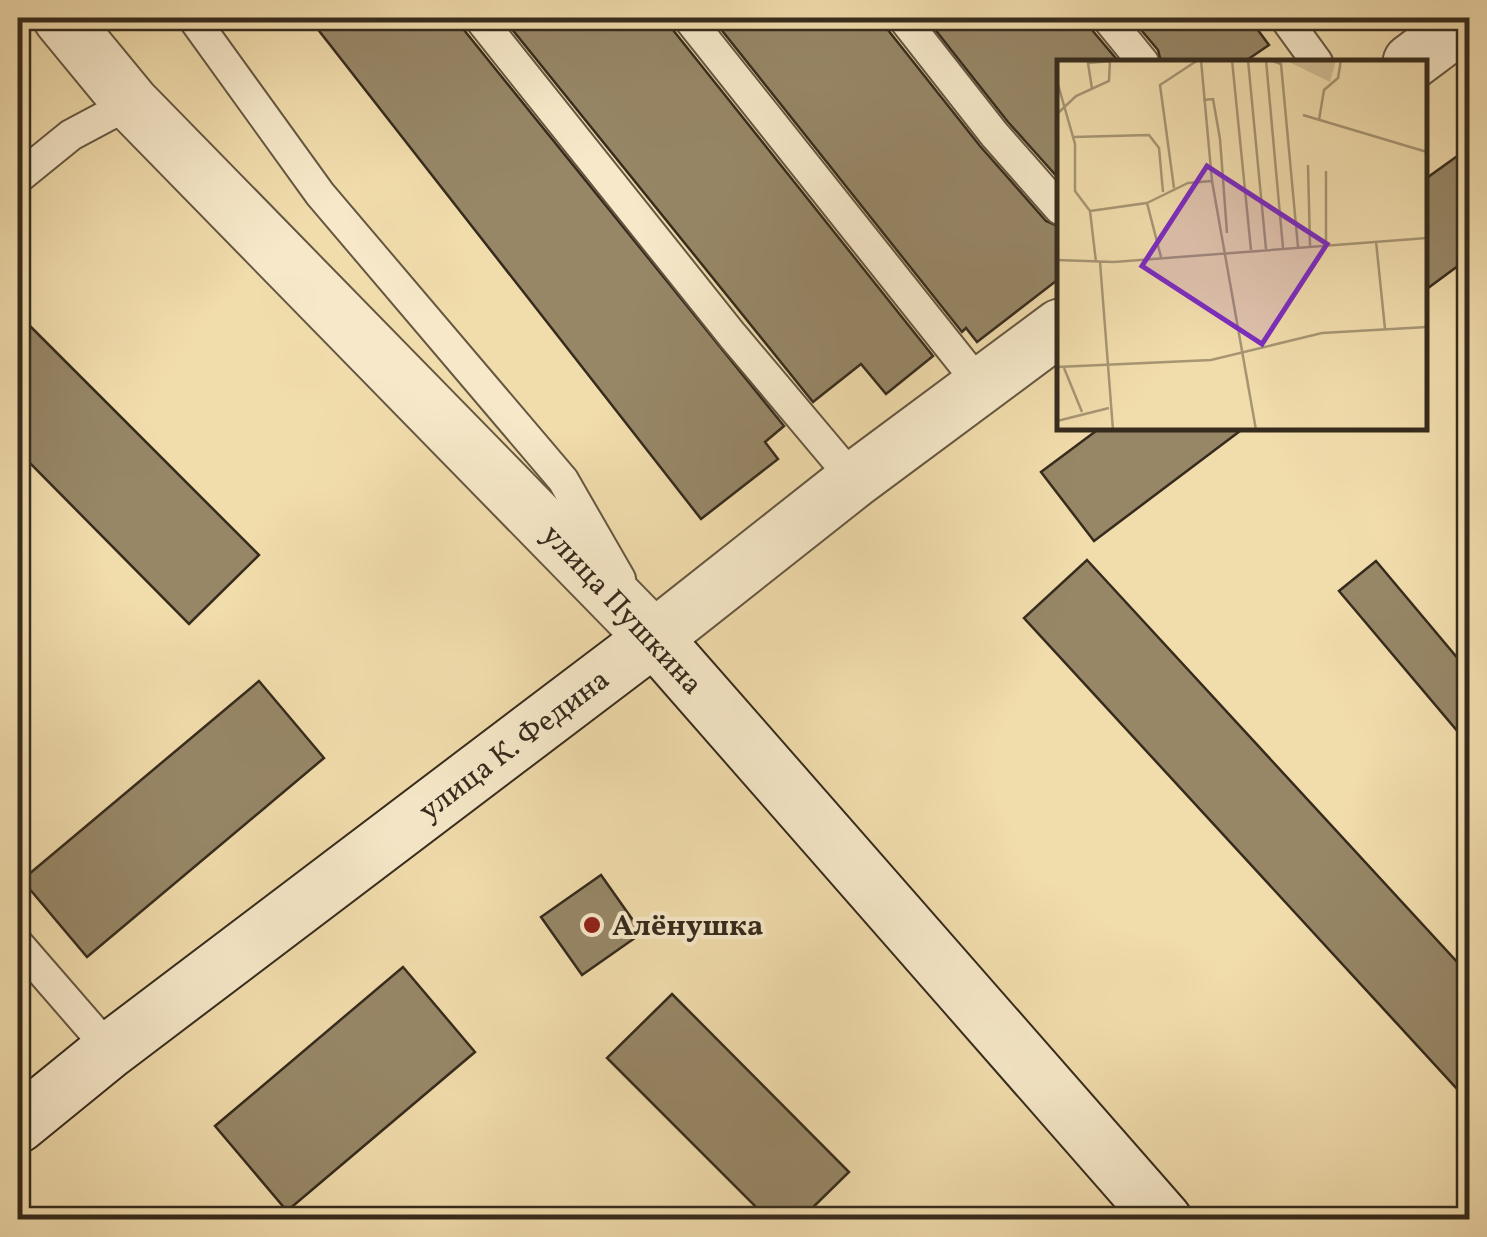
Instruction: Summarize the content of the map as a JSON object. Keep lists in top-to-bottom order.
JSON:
{
  "streets": {
    "street": ["улица Пушкина", "улица К. Федина"]
  },
  "crossings": [
    ["улица Пушкина", "улица К. Федина"]
  ],
  "places": ["Алёнушка"]
}
